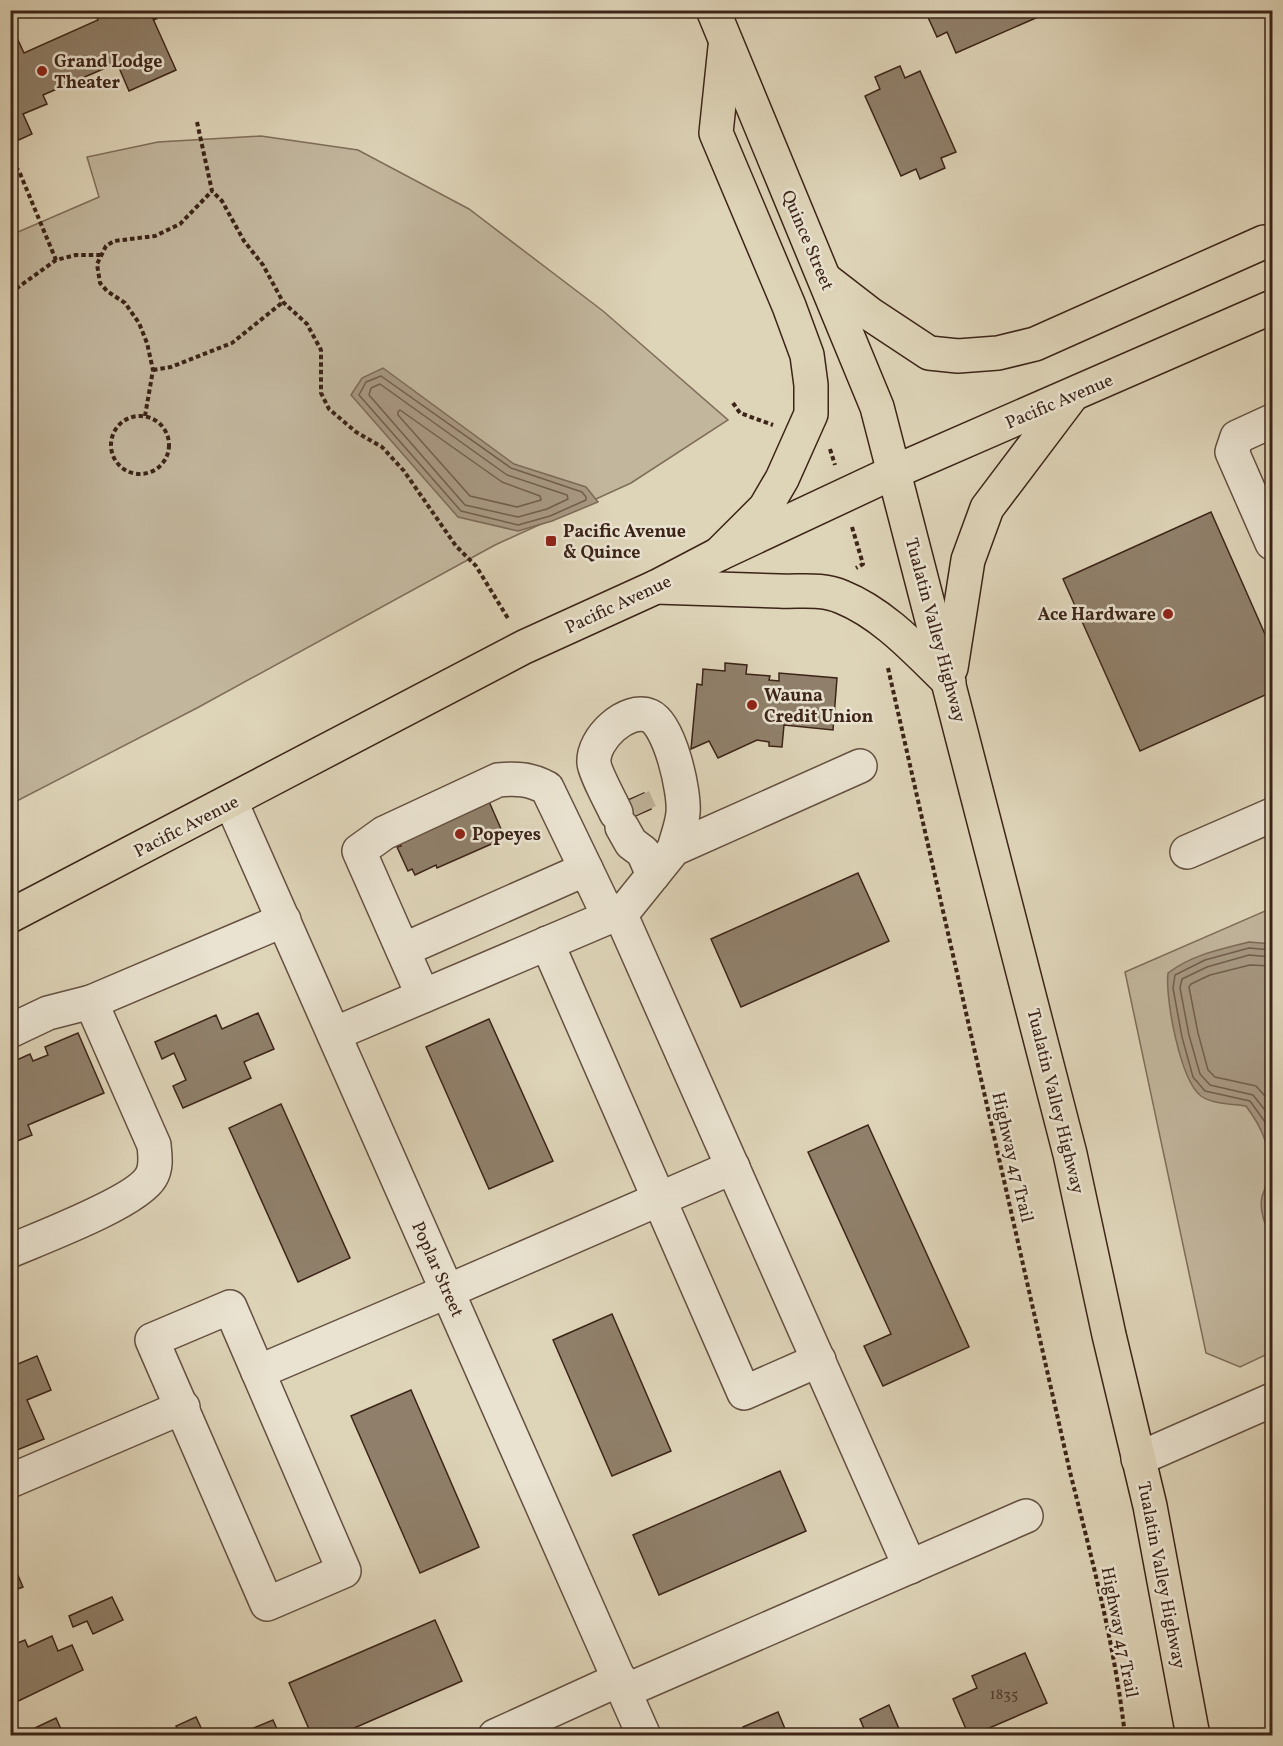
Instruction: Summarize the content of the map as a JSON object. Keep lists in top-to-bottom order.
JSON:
{
  "streets": {
    "main road": ["Quince Street", "Pacific Avenue", "Tualatin Valley Highway"],
    "street": ["Poplar Street"],
    "path": ["Highway 47 Trail"]
  },
  "crossings": [
    ["Quince Street", "Pacific Avenue"],
    ["Quince Street", "Tualatin Valley Highway"],
    ["Pacific Avenue", "Tualatin Valley Highway"],
    ["Pacific Avenue", "Poplar Street"]
  ],
  "places": {
    "other": [
      "Grand Lodge Theater",
      "Ace Hardware",
      "Wauna Credit Union",
      "Popeyes"
    ],
    "transit": ["Pacific Avenue & Quince"]
  },
  "house_numbers": ["1835"]
}
